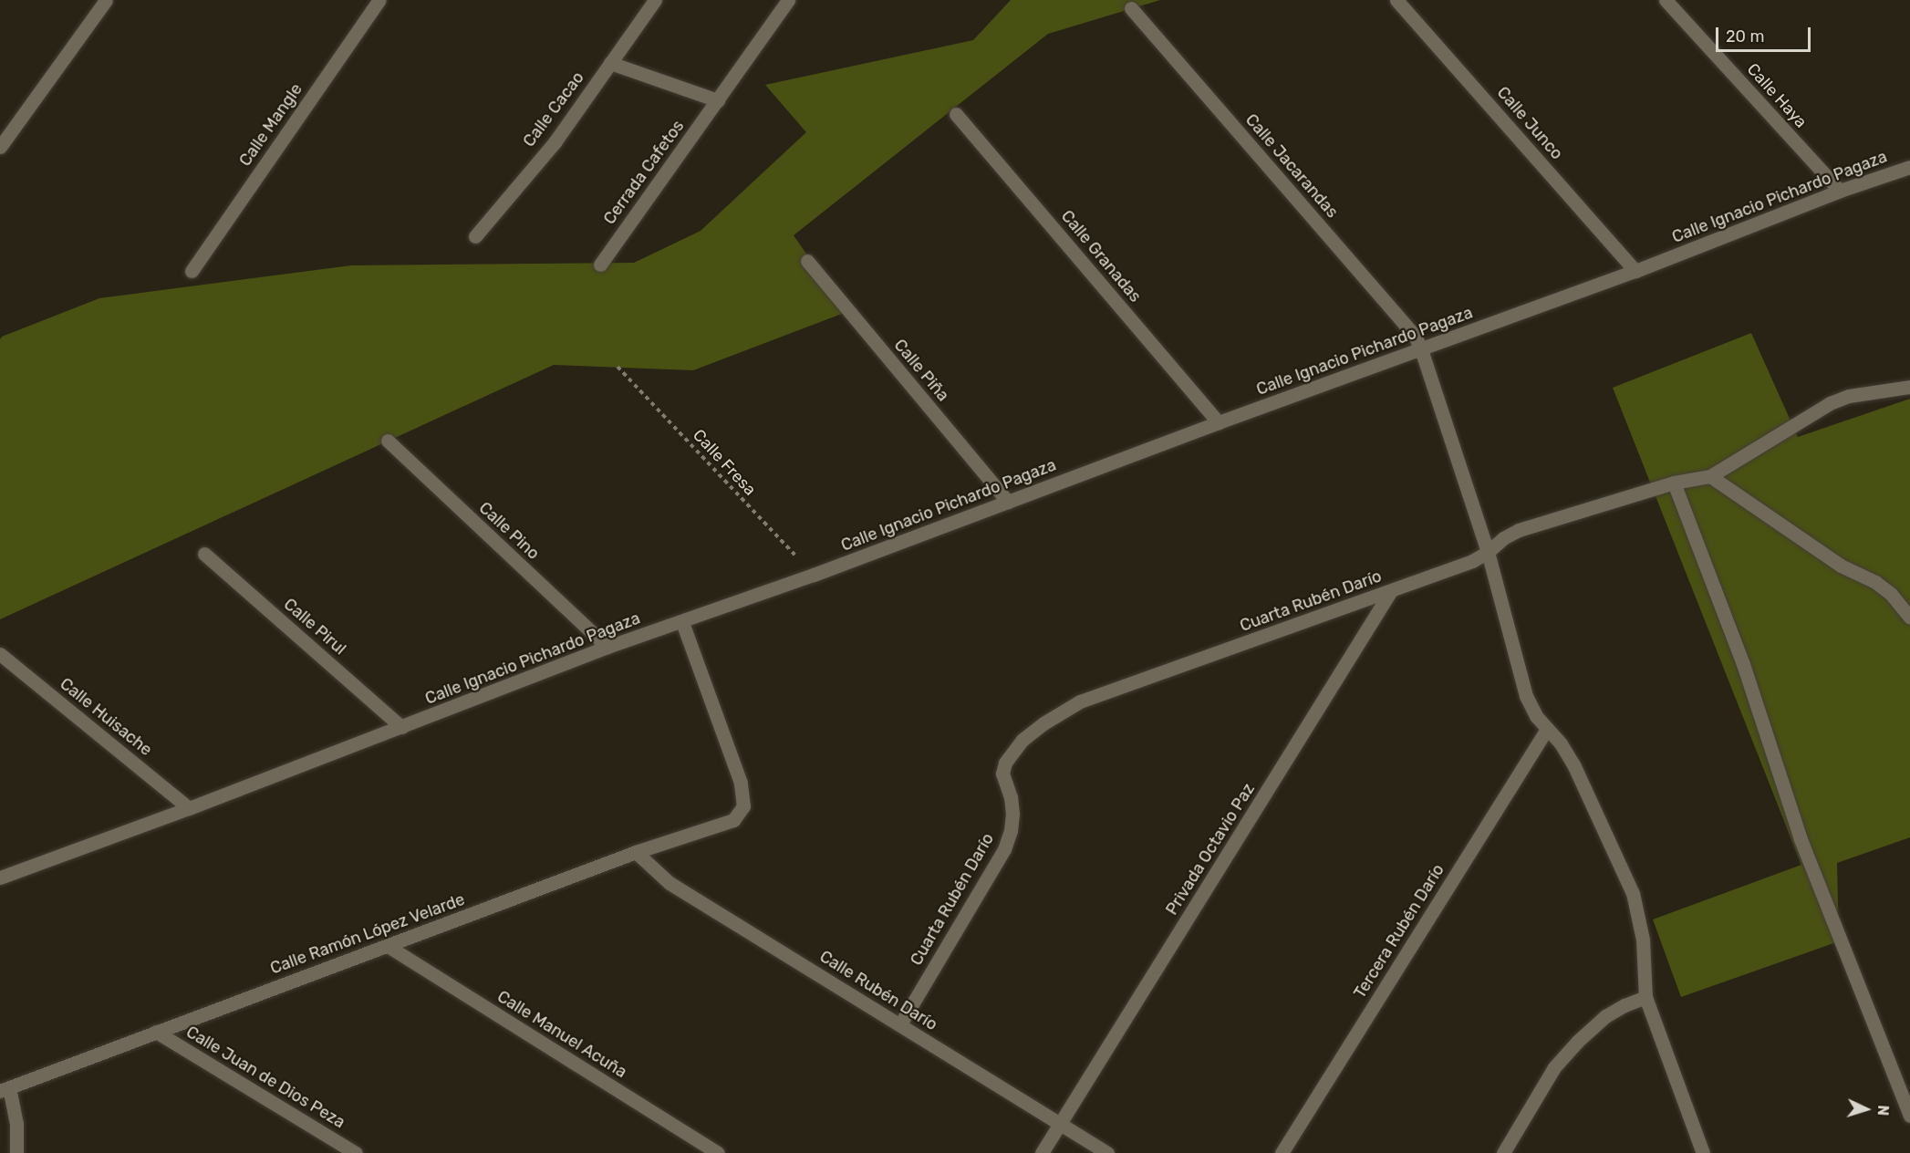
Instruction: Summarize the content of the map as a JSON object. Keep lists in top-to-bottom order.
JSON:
{
  "streets": {
    "street": [
      "Calle Haya",
      "Calle Cacao",
      "Calle Junco",
      "Calle Mangle",
      "Calle Jacarandas",
      "Cerrada Cafetos",
      "Calle Ignacio Pichardo Pagaza",
      "Calle Granadas",
      "Calle Piña",
      "Calle Pino",
      "Cuarta Rubén Darío",
      "Calle Pirul",
      "Calle Huisache",
      "Privada Octavio Paz",
      "Tercera Rubén Darío",
      "Calle Ramón López Velarde",
      "Calle Rubén Darío",
      "Calle Manuel Acuña",
      "Calle Juan de Dios Peza"
    ],
    "path": ["Calle Fresa"]
  },
  "crossings": [
    ["Calle Haya", "Calle Ignacio Pichardo Pagaza"],
    ["Calle Junco", "Calle Ignacio Pichardo Pagaza"],
    ["Calle Jacarandas", "Calle Ignacio Pichardo Pagaza"],
    ["Calle Jacarandas", "Cuarta Rubén Darío"],
    ["Calle Jacarandas", "Tercera Rubén Darío"],
    ["Calle Ignacio Pichardo Pagaza", "Calle Granadas"],
    ["Calle Ignacio Pichardo Pagaza", "Calle Piña"],
    ["Calle Ignacio Pichardo Pagaza", "Calle Fresa"],
    ["Calle Ignacio Pichardo Pagaza", "Calle Pino"],
    ["Calle Ignacio Pichardo Pagaza", "Calle Pirul"],
    ["Calle Ignacio Pichardo Pagaza", "Calle Huisache"],
    ["Calle Ignacio Pichardo Pagaza", "Calle Ramón López Velarde"],
    ["Cuarta Rubén Darío", "Privada Octavio Paz"],
    ["Cuarta Rubén Darío", "Calle Rubén Darío"],
    ["Privada Octavio Paz", "Calle Rubén Darío"],
    ["Calle Ramón López Velarde", "Calle Rubén Darío"],
    ["Calle Ramón López Velarde", "Calle Manuel Acuña"],
    ["Calle Ramón López Velarde", "Calle Juan de Dios Peza"]
  ],
  "scale_bar": "20 m",
  "north": "right"
}
